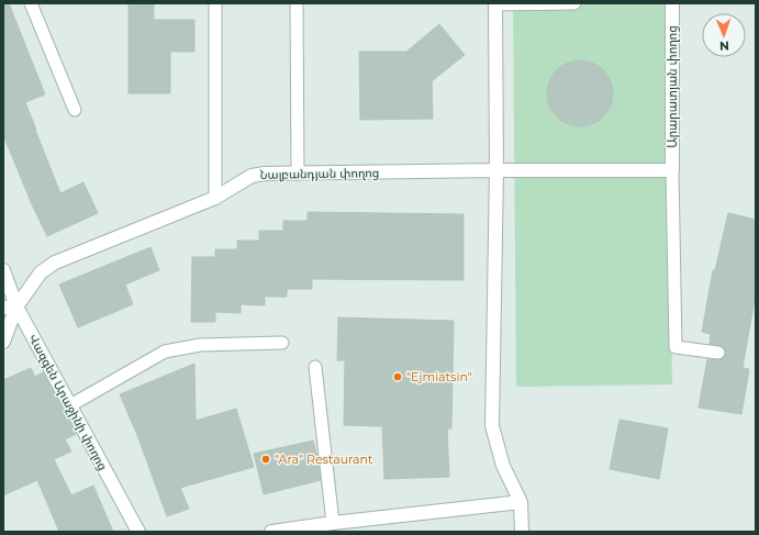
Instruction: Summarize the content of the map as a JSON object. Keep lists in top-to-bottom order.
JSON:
{
  "streets": {
    "street": ["Արարատյան փողոց", "Նալբանդյան փողոց", "Վազգեն Արաջինի փողոց"]
  },
  "crossings": [
    ["Արարատյան փողոց", "Նալբանդյան փողոց"],
    ["Նալբանդյան փողոց", "Վազգեն Արաջինի փողոց"]
  ],
  "places": ["\"Ejmiatsin\"", "\"Ara\" Restaurant"],
  "north": "bottom"
}
